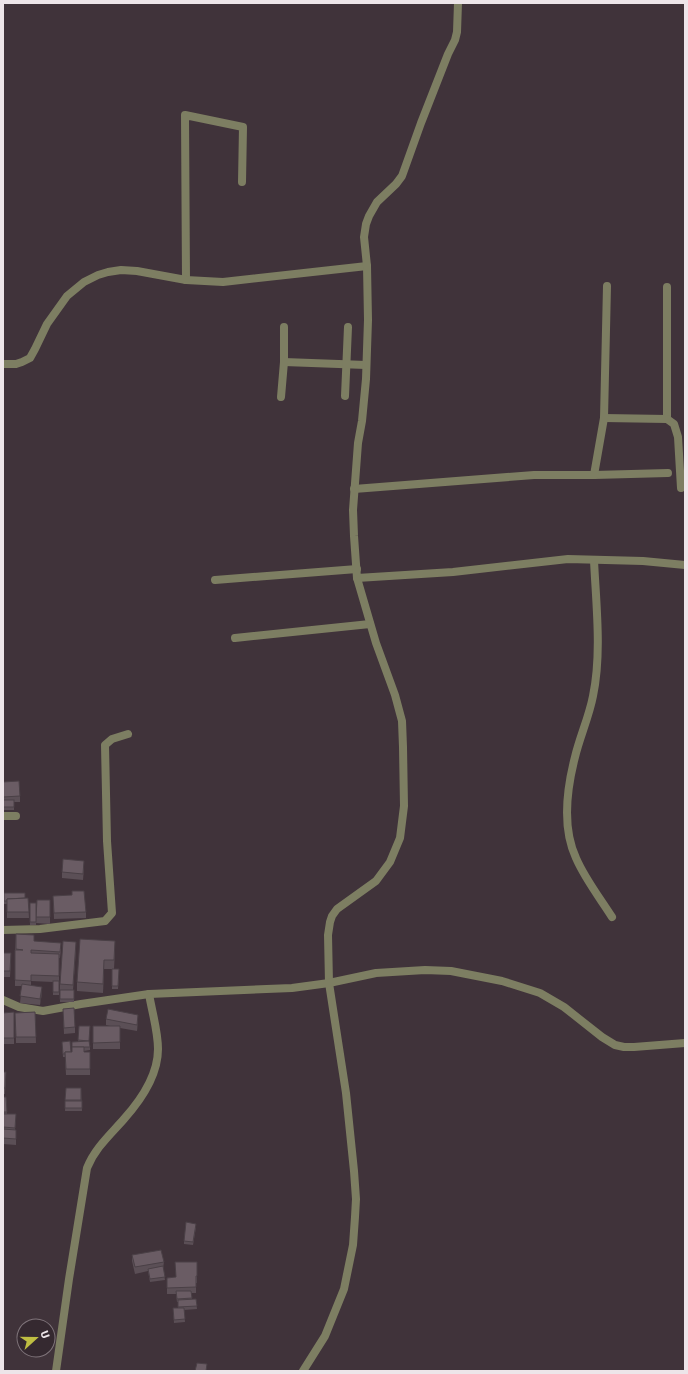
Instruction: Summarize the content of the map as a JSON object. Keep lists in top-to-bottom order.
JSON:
{
  "north": "right"
}
